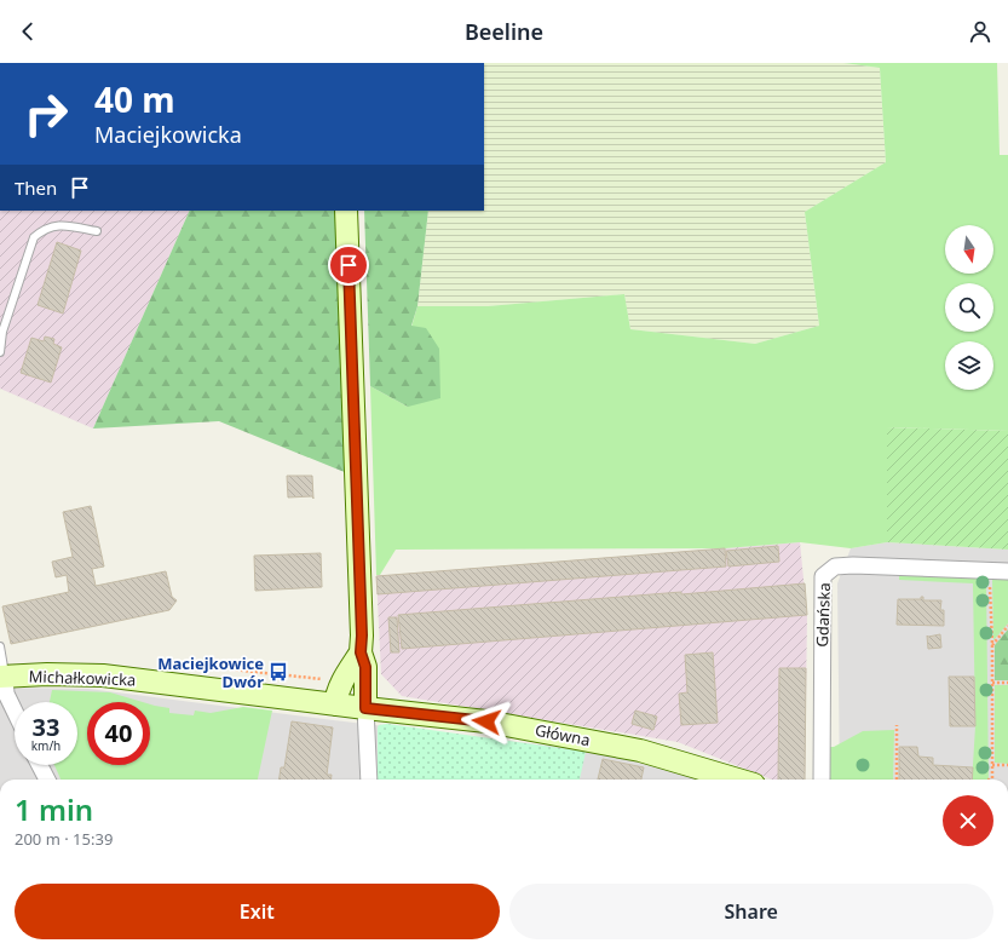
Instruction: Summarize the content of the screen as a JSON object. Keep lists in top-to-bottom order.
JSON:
{
  "streets": {
    "street": ["Gdańska", "Michałkowicka", "Główna"]
  },
  "crossings": [
    ["Michałkowicka", "Główna"]
  ],
  "places": {
    "bus stop": ["Maciejkowice Dwór"]
  },
  "north": "bottom",
  "page": {
    "header": "Beeline",
    "turn": ["40 m", "Maciejkowicka"],
    "then": "Then",
    "speed": "33 km/h",
    "limit": "40",
    "heading": ["1 min", "200 m · 15:39"],
    "buttons": ["Exit", "Share"]
  }
}
